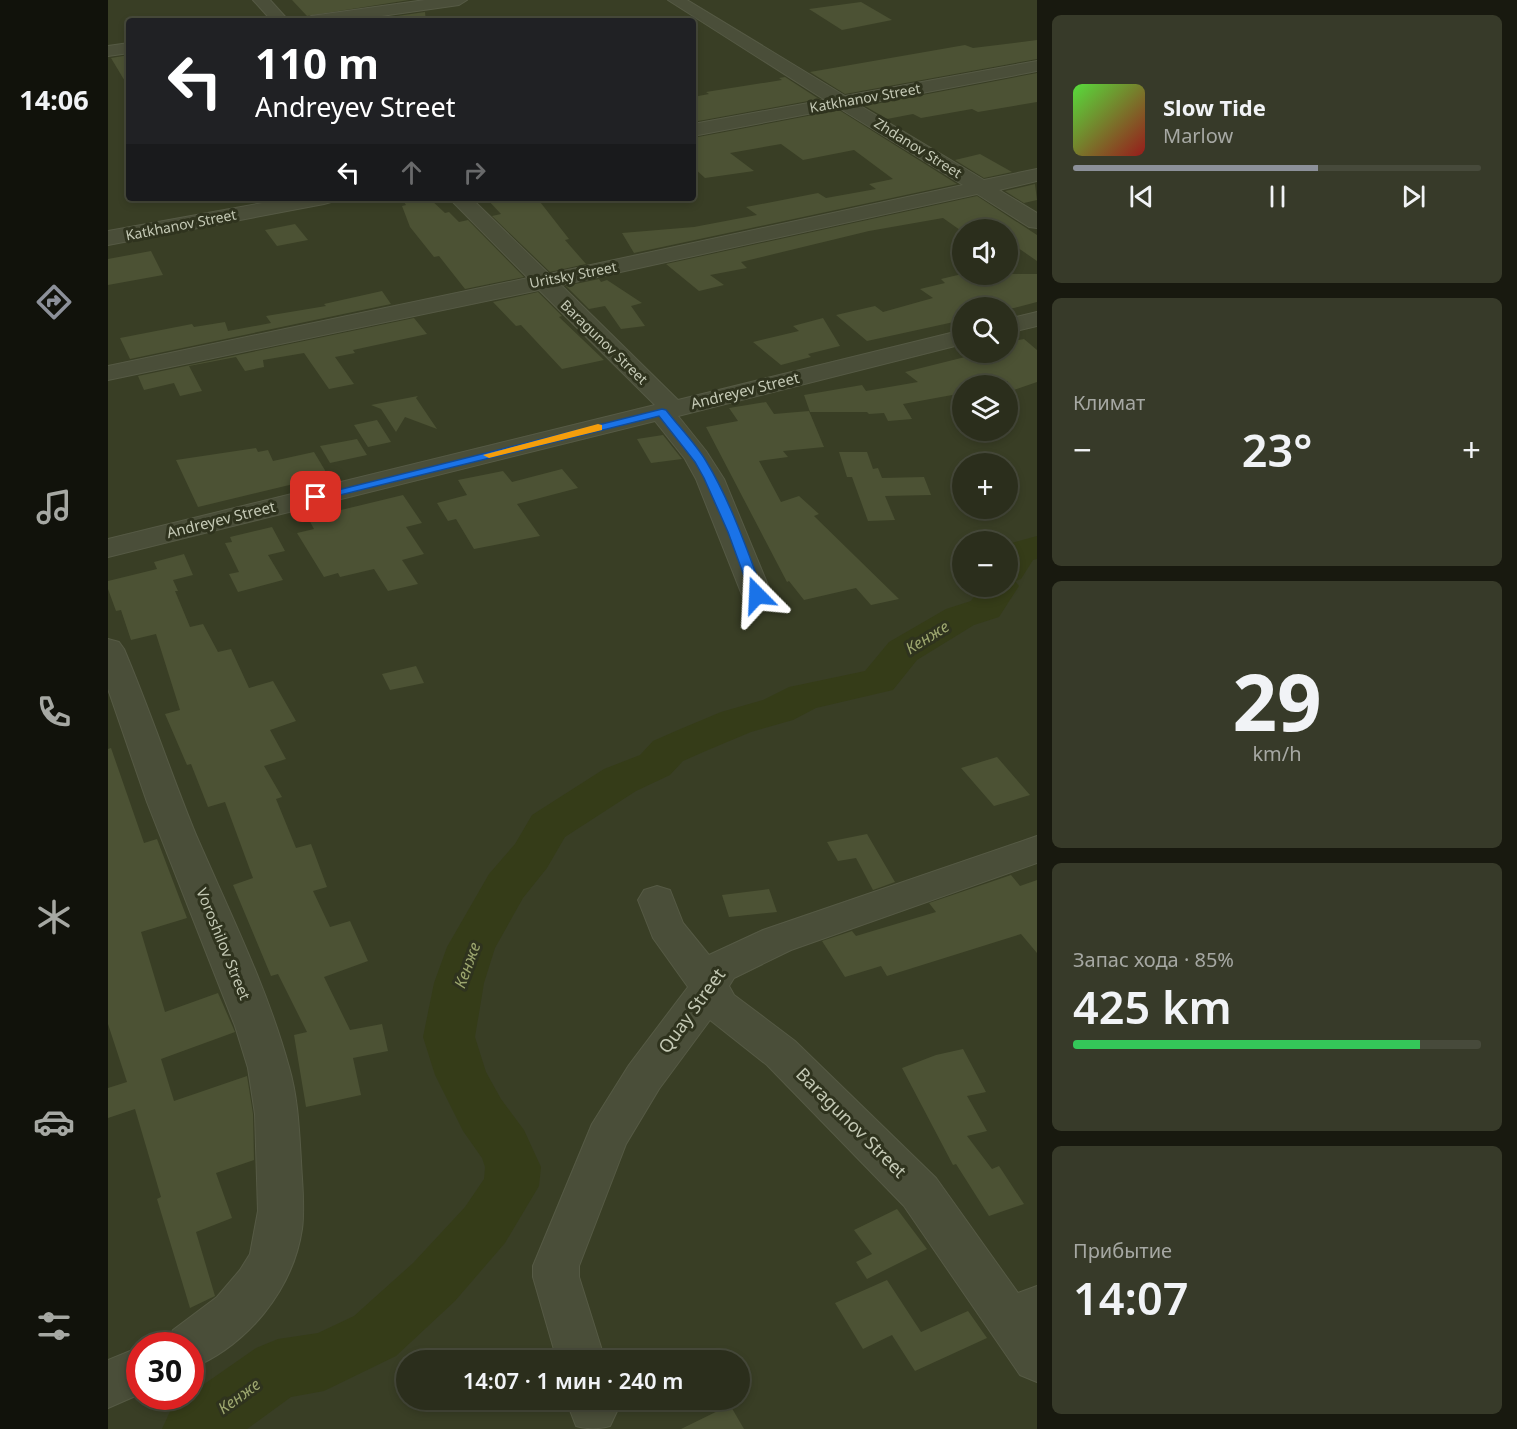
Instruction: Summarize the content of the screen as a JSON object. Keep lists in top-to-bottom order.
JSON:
{
  "streets": {
    "street": [
      "Katkhanov Street",
      "Zhdanov Street",
      "Uritsky Street",
      "Baragunov Street",
      "Andreyev Street",
      "Voroshilov Street",
      "Quay Street"
    ]
  },
  "crossings": [
    ["Katkhanov Street", "Zhdanov Street"],
    ["Zhdanov Street", "Uritsky Street"],
    ["Uritsky Street", "Baragunov Street"],
    ["Baragunov Street", "Andreyev Street"],
    ["Baragunov Street", "Quay Street"]
  ],
  "water": ["Кенже"],
  "page": {
    "tabs": "14:06",
    "turn": ["110 m", "Andreyev Street"],
    "song": ["Slow Tide", "Marlow"],
    "map_buttons": ["+", "−"],
    "tile": [
      "Климат",
      ["29", "km/h"],
      ["Запас хода · 85%", "425 km"],
      ["Прибытие", "14:07"]
    ],
    "heat": ["−", "23°", "+"],
    "limit": "30",
    "trip": "14:07 · 1 мин · 240 m"
  }
}
